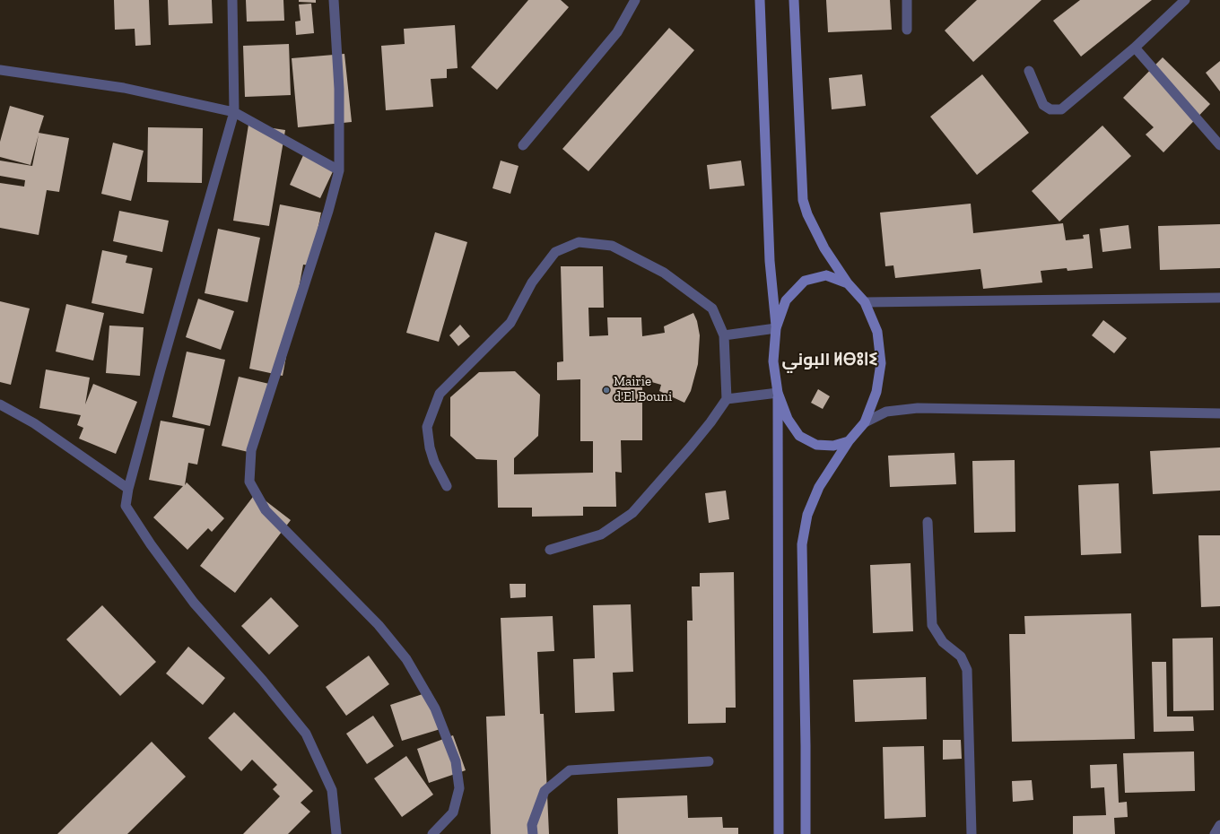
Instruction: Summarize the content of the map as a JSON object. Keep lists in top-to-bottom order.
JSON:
{
  "districts": ["البوني ⵍⴱⵓⵏⵉ"],
  "places": ["Mairie d'El Bouni"]
}
